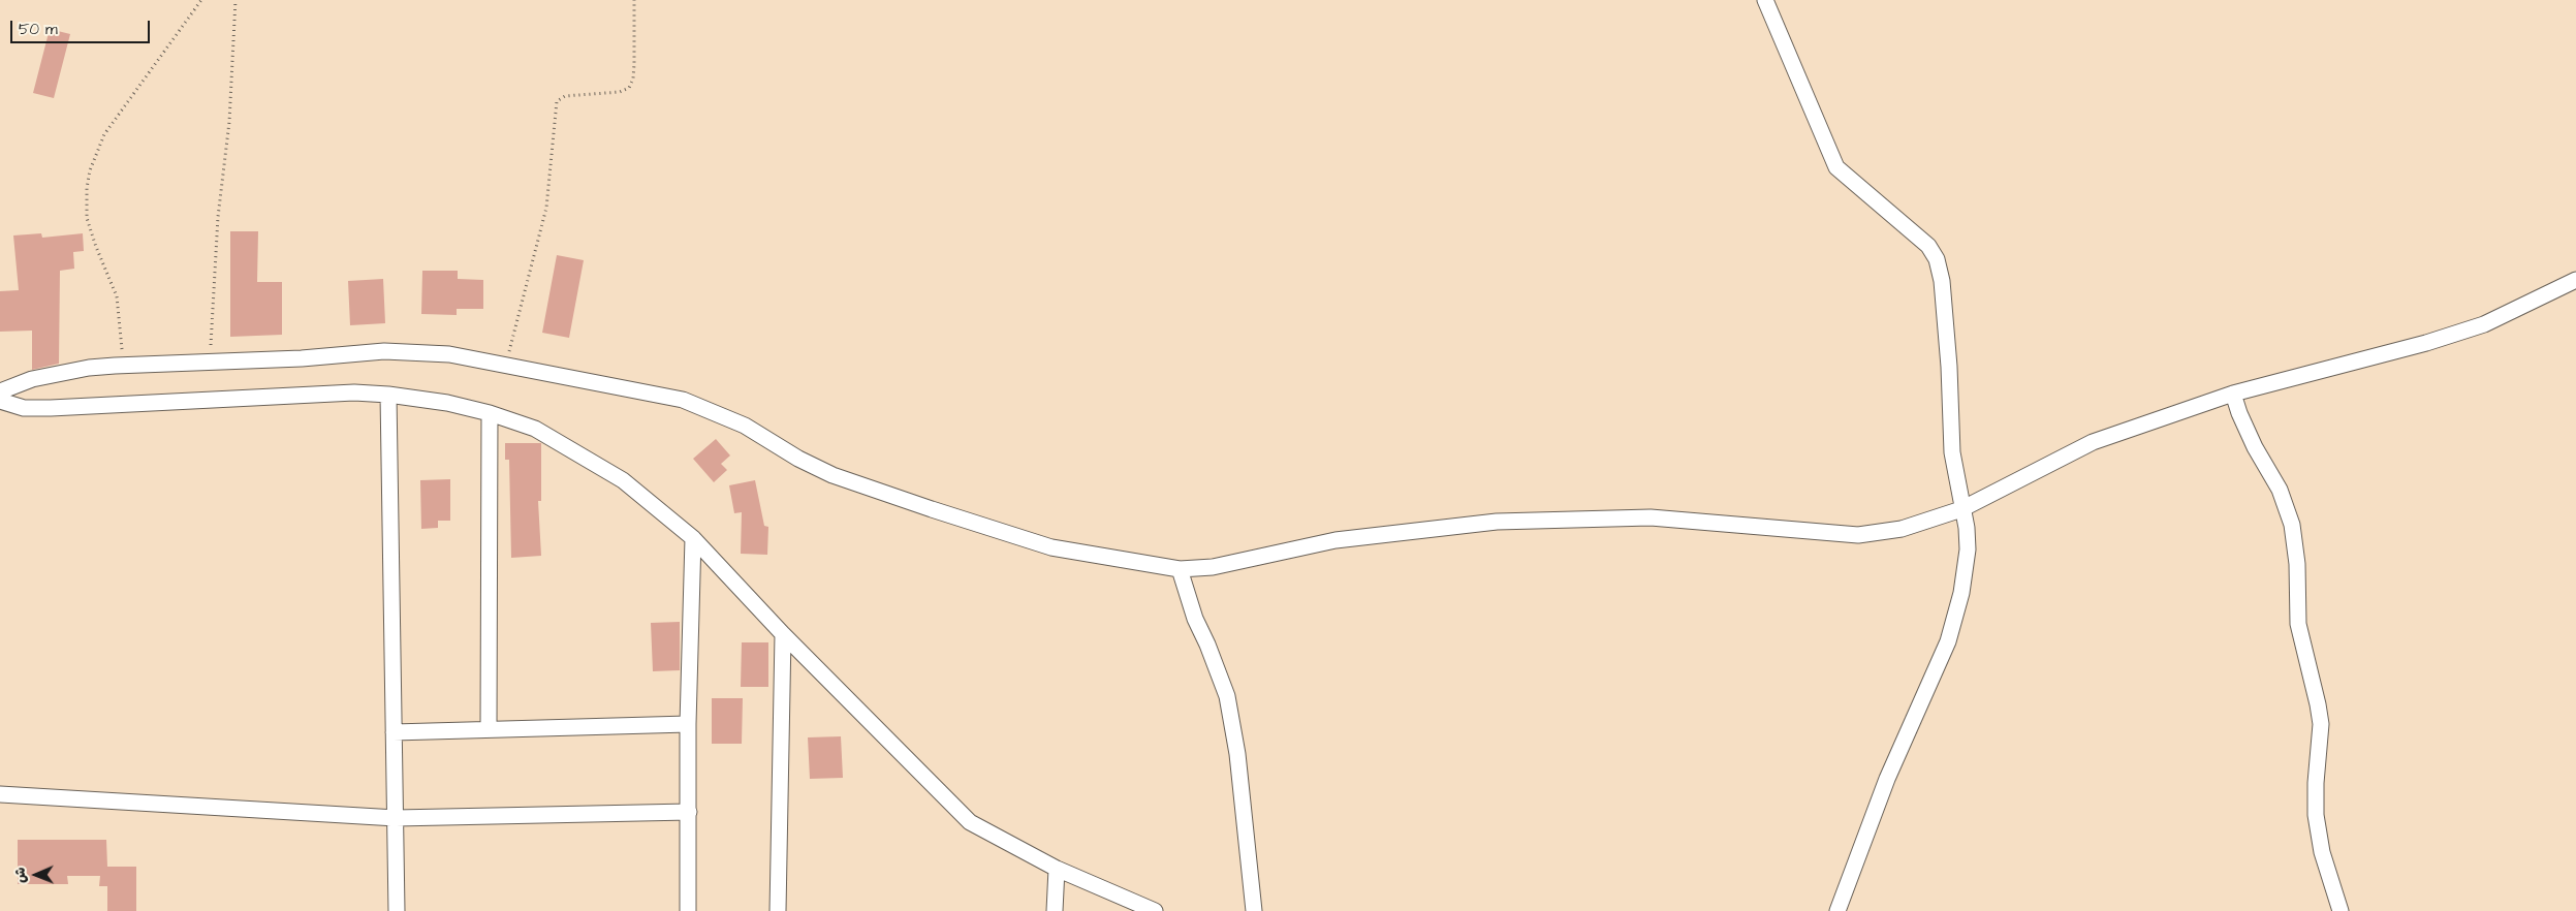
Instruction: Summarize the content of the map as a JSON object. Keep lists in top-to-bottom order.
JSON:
{
  "scale_bar": "50 m",
  "north": "left"
}
